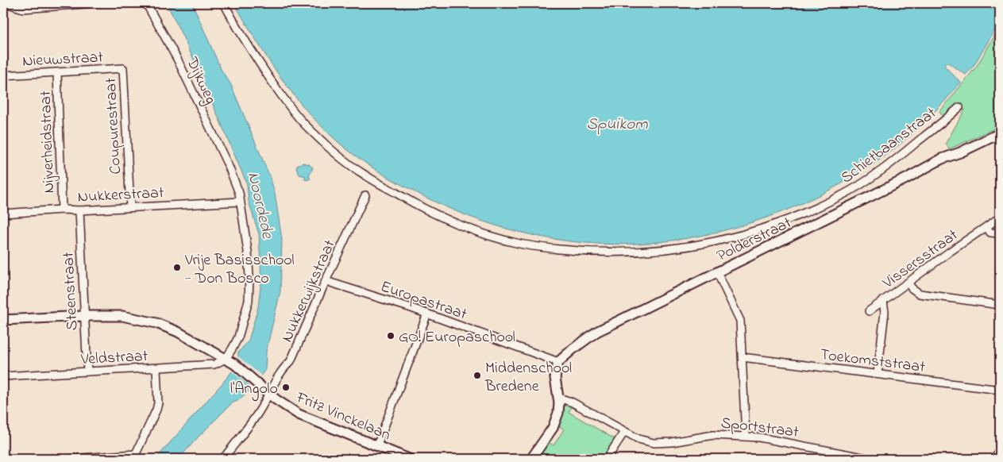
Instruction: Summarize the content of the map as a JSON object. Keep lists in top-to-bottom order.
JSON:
{
  "streets": {
    "street": [
      "Nieuwstraat",
      "Dijkweg",
      "Coupurestraat",
      "Nijverheidstraat",
      "Schietbaanstraat",
      "Nukkerstraat",
      "Polderstraat",
      "Vissersstraat",
      "Nukkerwijkstraat",
      "Steenstraat",
      "Europastraat",
      "Veldstraat",
      "Toekomststraat",
      "Fritz Vinckelaan",
      "Sportstraat"
    ]
  },
  "crossings": [
    ["Nieuwstraat", "Coupurestraat"],
    ["Nieuwstraat", "Nijverheidstraat"],
    ["Dijkweg", "Nukkerstraat"],
    ["Coupurestraat", "Nukkerstraat"],
    ["Nijverheidstraat", "Nukkerstraat"],
    ["Nukkerstraat", "Steenstraat"],
    ["Polderstraat", "Europastraat"],
    ["Nukkerwijkstraat", "Europastraat"],
    ["Nukkerwijkstraat", "Fritz Vinckelaan"],
    ["Steenstraat", "Veldstraat"],
    ["Steenstraat", "Fritz Vinckelaan"],
    ["Veldstraat", "Fritz Vinckelaan"]
  ],
  "water": ["Spuikom", "Noordede"],
  "places": [
    "Vrije Basisschool - Don Bosco",
    "GO! Europaschool",
    "Middenschool Bredene",
    "l'Angolo"
  ]
}
